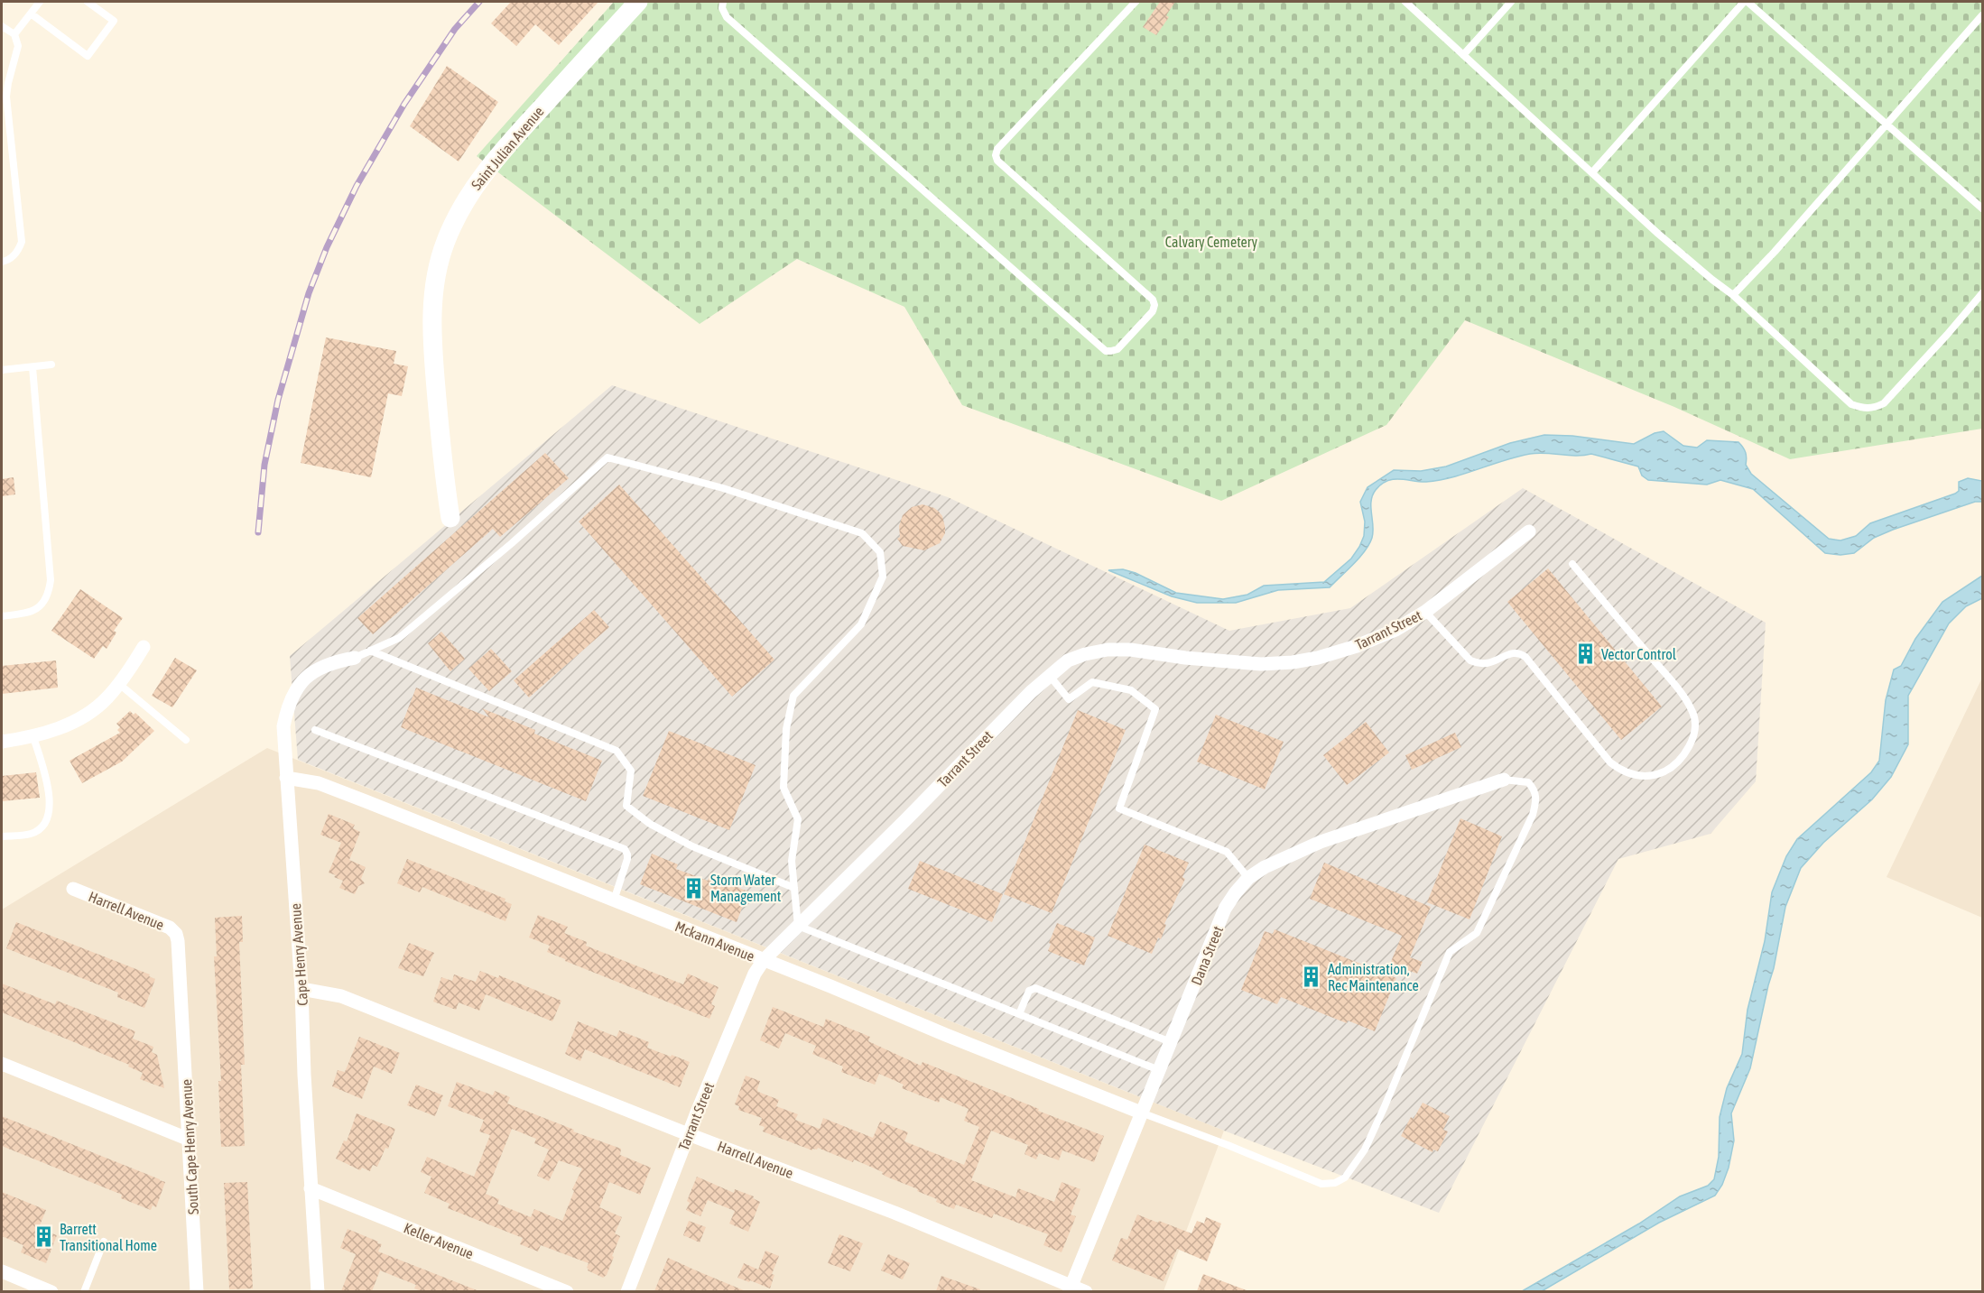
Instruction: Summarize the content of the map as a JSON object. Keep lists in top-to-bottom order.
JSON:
{
  "streets": {
    "street": [
      "Saint Julian Avenue",
      "Tarrant Street",
      "Harrell Avenue",
      "Mckann Avenue",
      "Cape Henry Avenue",
      "Dana Street",
      "South Cape Henry Avenue",
      "Keller Avenue"
    ]
  },
  "crossings": [
    ["Tarrant Street", "Harrell Avenue"],
    ["Tarrant Street", "Mckann Avenue"],
    ["Harrell Avenue", "Cape Henry Avenue"],
    ["Harrell Avenue", "Dana Street"],
    ["Harrell Avenue", "South Cape Henry Avenue"],
    ["Mckann Avenue", "Cape Henry Avenue"],
    ["Mckann Avenue", "Dana Street"],
    ["Cape Henry Avenue", "Keller Avenue"]
  ],
  "parks": ["Calvary Cemetery"],
  "places": {
    "building": [
      "Vector Control",
      "Storm Water Management",
      "Administration, Rec Maintenance",
      "Barrett Transitional Home"
    ]
  }
}
